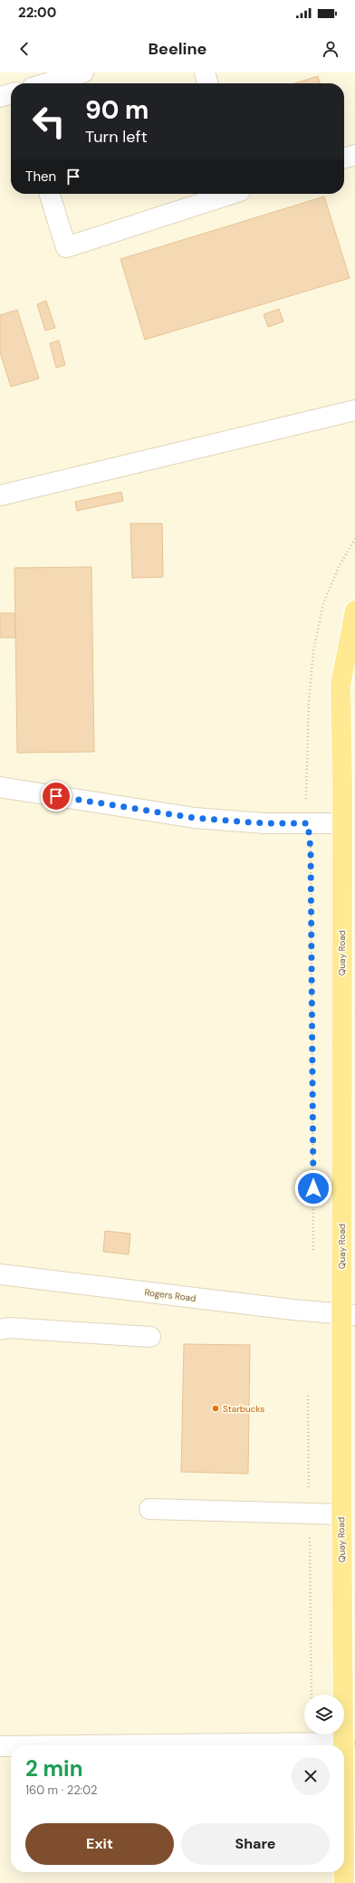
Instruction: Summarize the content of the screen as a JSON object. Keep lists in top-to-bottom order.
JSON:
{
  "streets": {
    "main road": ["Quay Road"],
    "street": ["Rogers Road"]
  },
  "crossings": [
    ["Quay Road", "Rogers Road"]
  ],
  "places": ["Starbucks"],
  "page": {
    "status": "22:00",
    "header": "Beeline",
    "turn": ["90 m", "Turn left"],
    "then": "Then",
    "heading": ["2 min", "160 m · 22:02"],
    "buttons": ["Exit", "Share"]
  }
}
